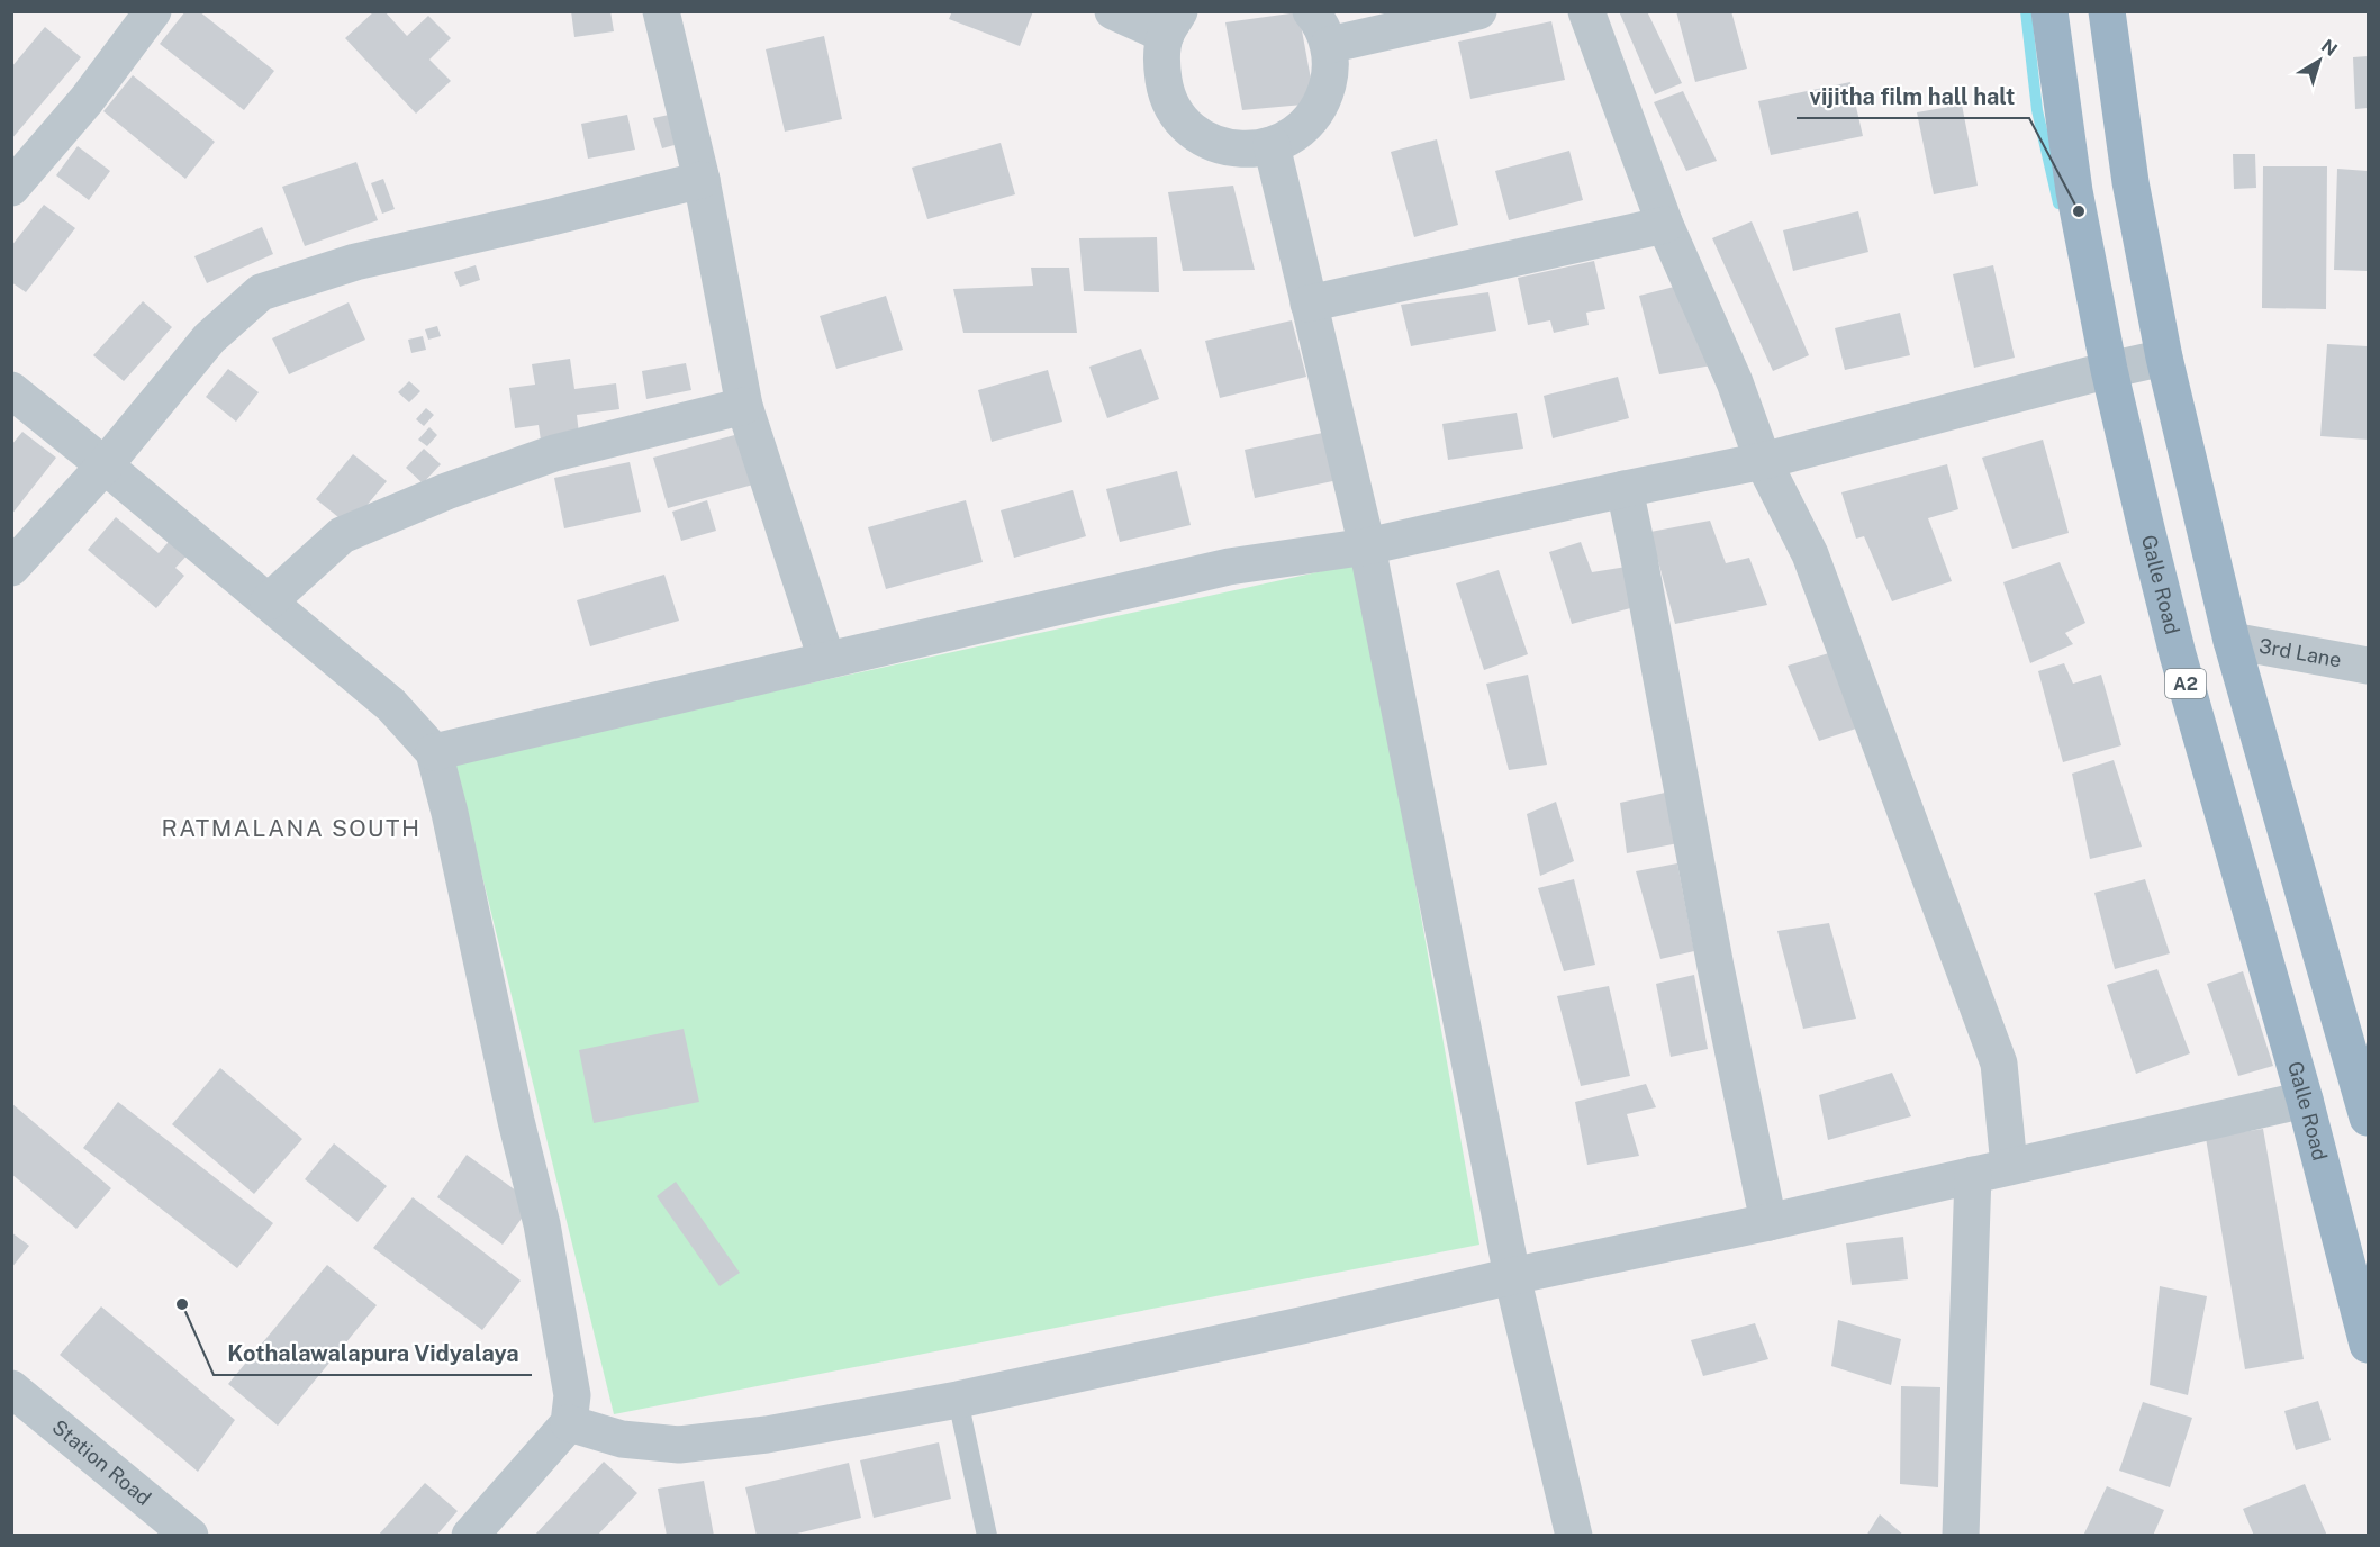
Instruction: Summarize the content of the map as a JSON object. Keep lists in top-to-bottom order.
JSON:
{
  "streets": {
    "highway": ["Galle Road", "A2"],
    "street": ["3rd Lane", "Station Road"]
  },
  "districts": ["RATMALANA SOUTH"],
  "places": ["vijitha film hall halt", "Kothalawalapura Vidyalaya"],
  "north": "top right"
}
